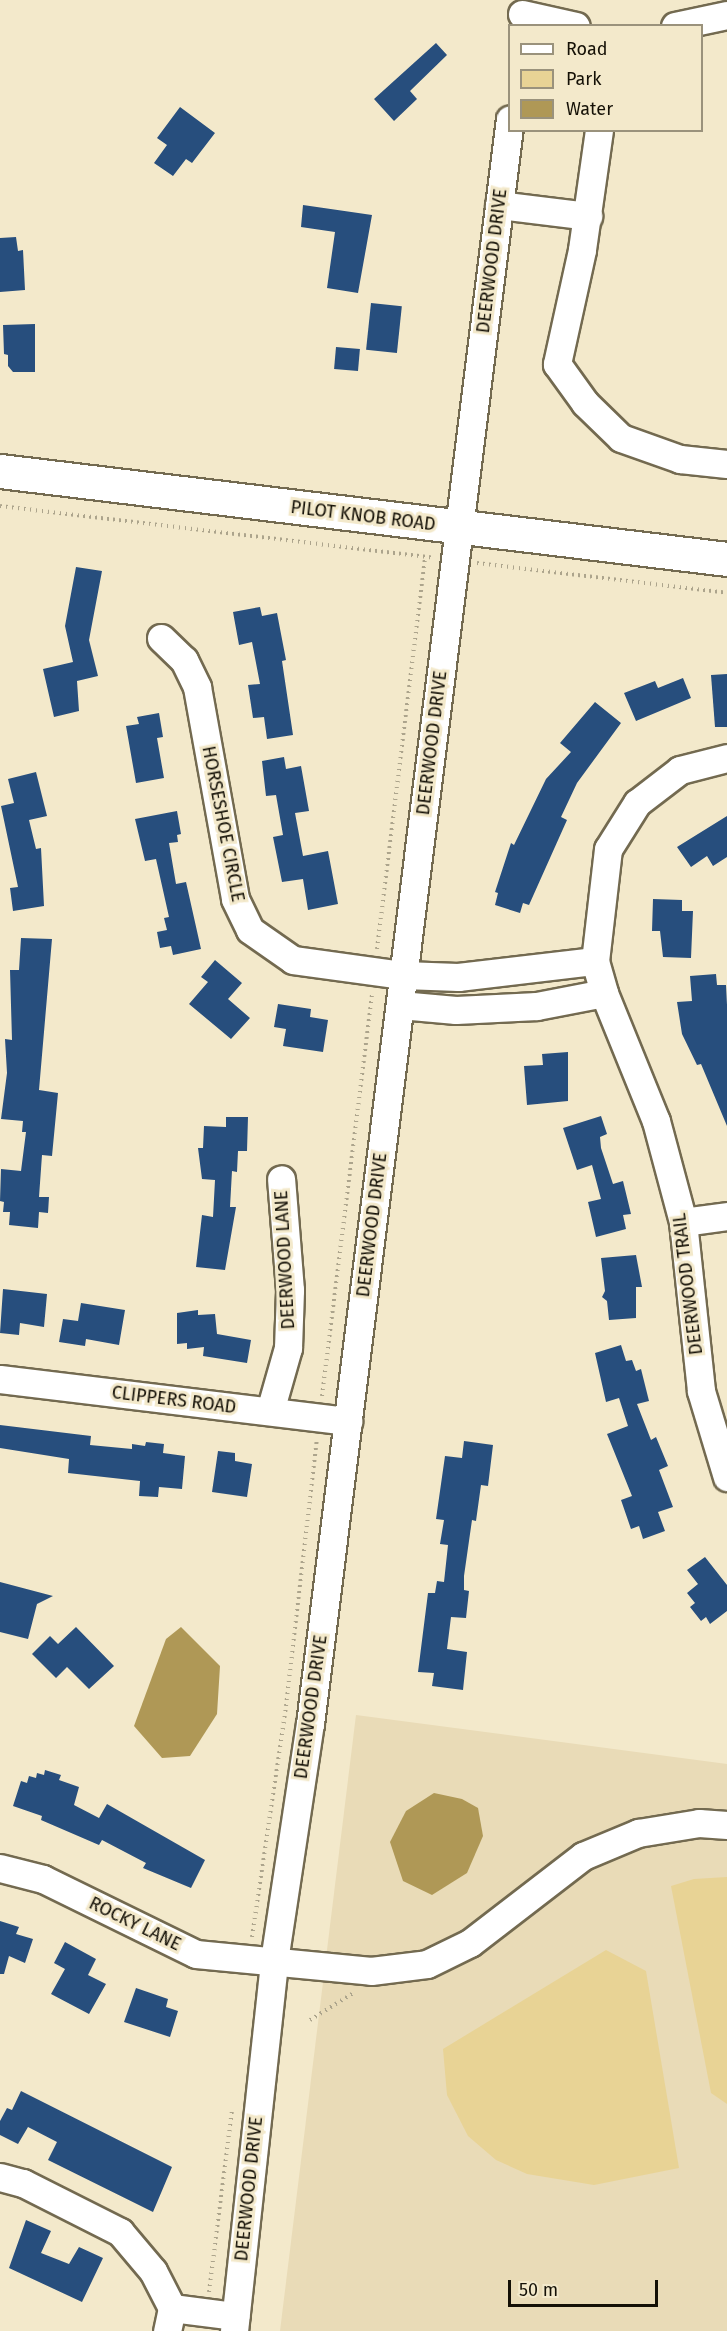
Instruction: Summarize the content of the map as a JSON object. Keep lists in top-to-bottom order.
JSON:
{
  "streets": {
    "main road": ["PILOT KNOB ROAD"],
    "street": [
      "DEERWOOD DRIVE",
      "HORSESHOE CIRCLE",
      "DEERWOOD LANE",
      "DEERWOOD TRAIL",
      "CLIPPERS ROAD",
      "ROCKY LANE"
    ]
  },
  "crossings": [
    ["DEERWOOD DRIVE", "PILOT KNOB ROAD"],
    ["DEERWOOD DRIVE", "HORSESHOE CIRCLE"],
    ["DEERWOOD DRIVE", "CLIPPERS ROAD"],
    ["DEERWOOD DRIVE", "ROCKY LANE"],
    ["DEERWOOD LANE", "CLIPPERS ROAD"]
  ],
  "legend": ["Road", "Park", "Water"],
  "scale_bar": "50 m"
}
